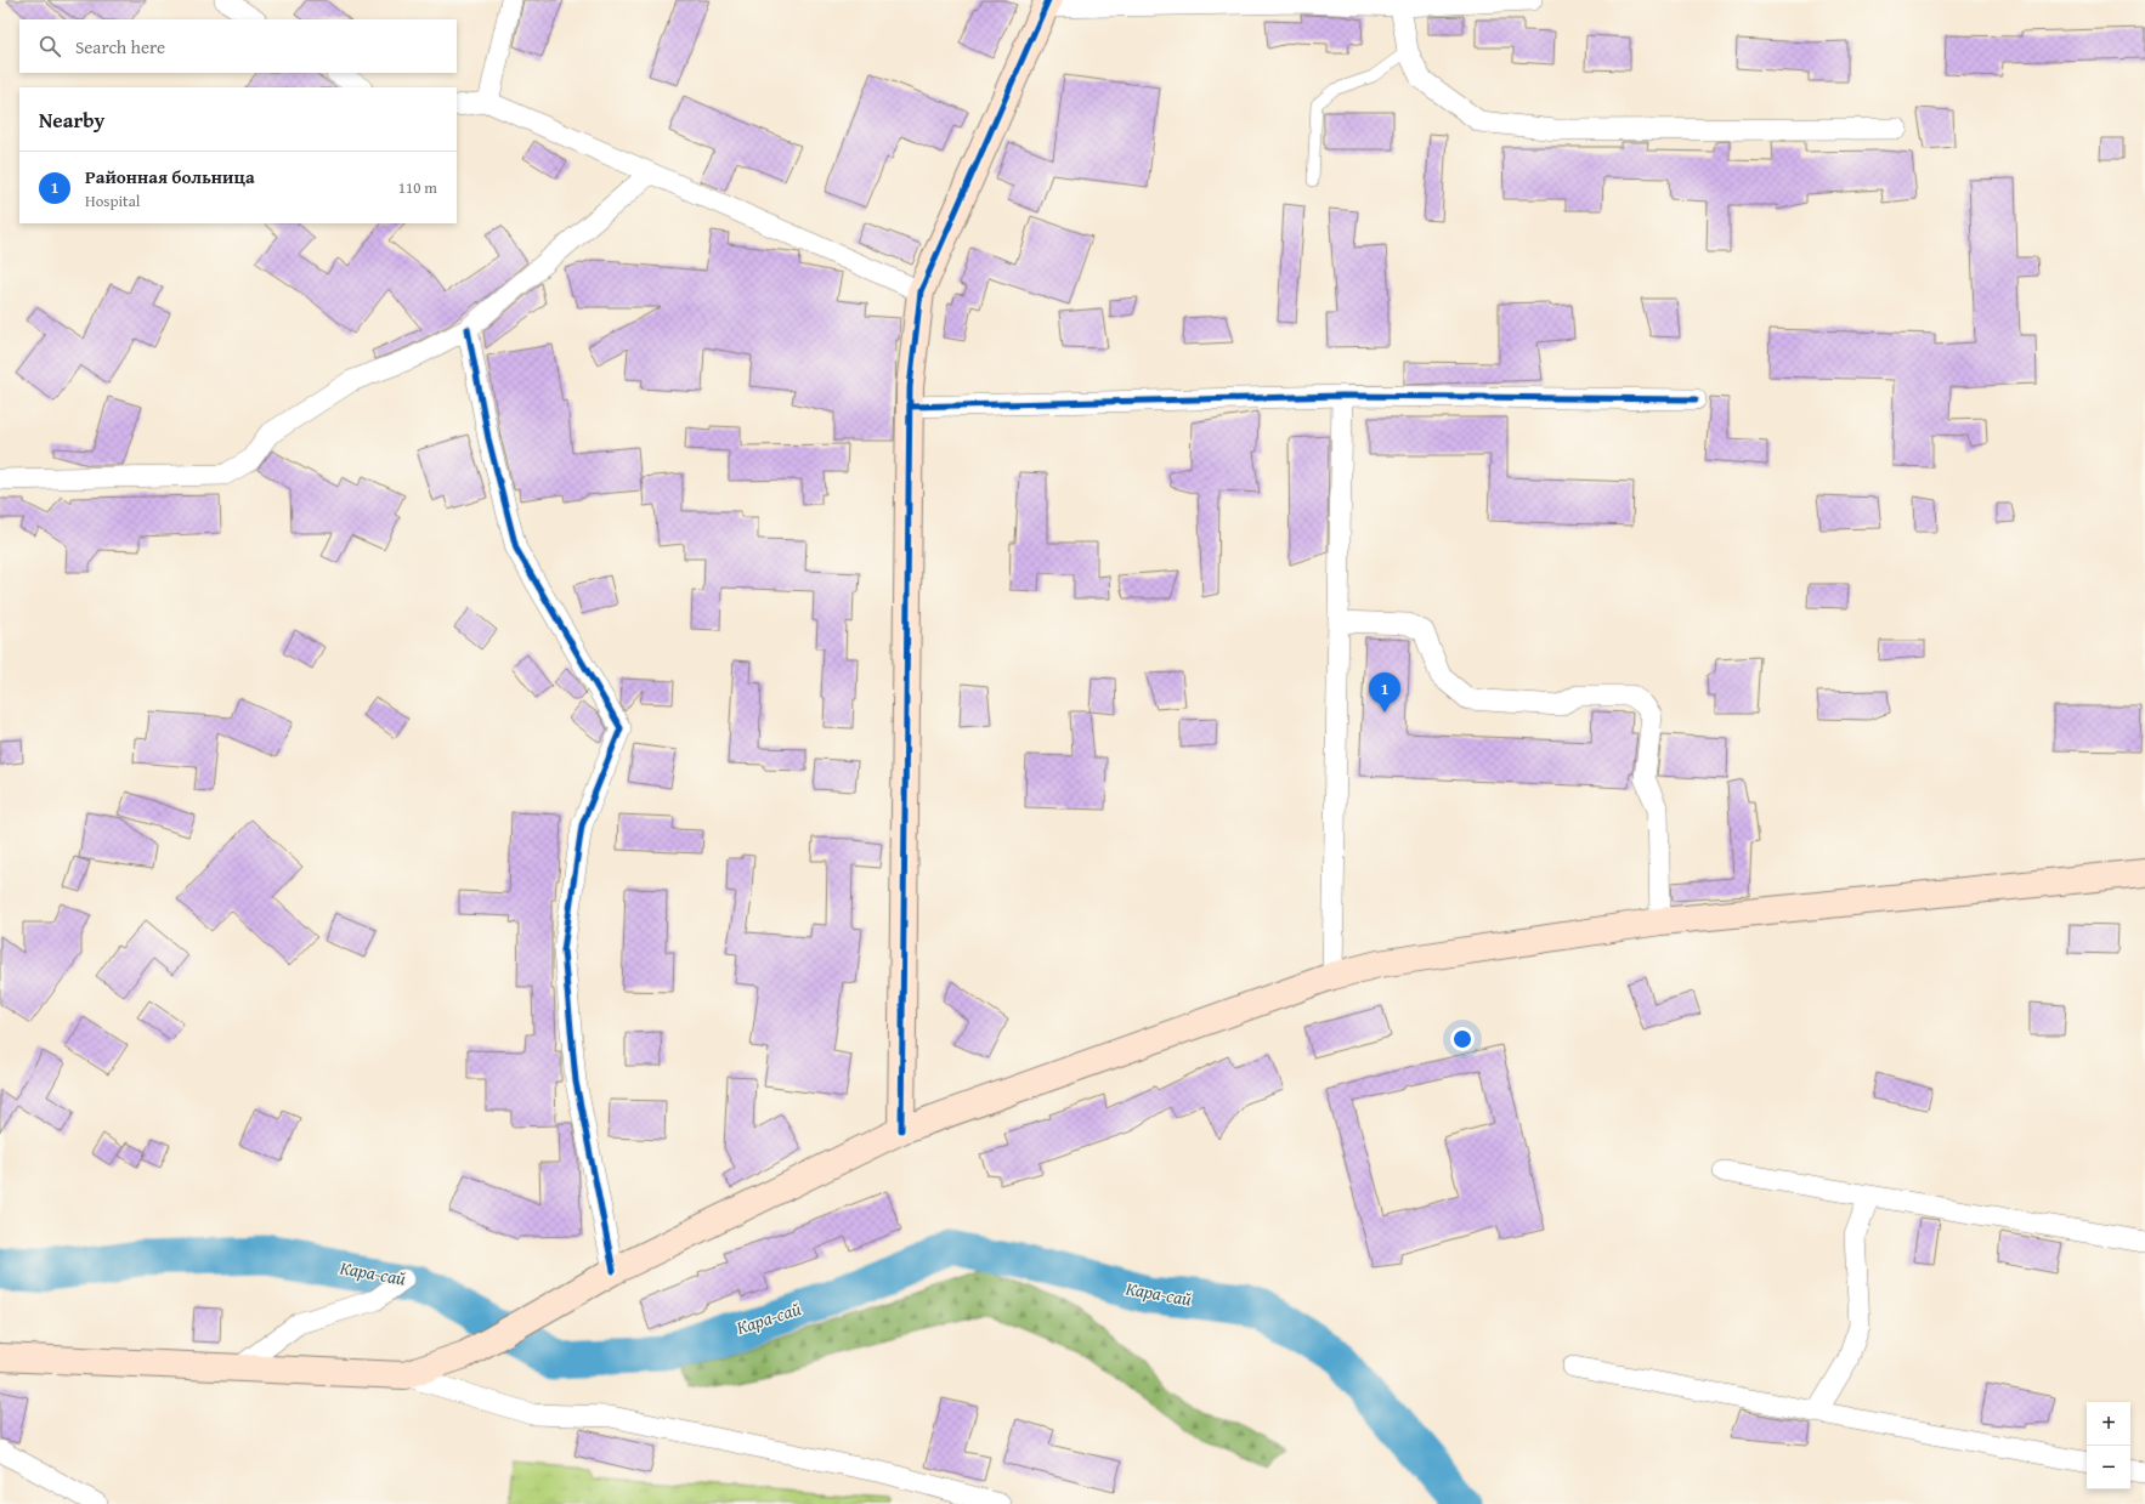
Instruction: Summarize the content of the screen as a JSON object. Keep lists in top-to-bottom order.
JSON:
{
  "water": ["Кара-сай"],
  "page": {
    "search": "Search here",
    "heading": "Nearby",
    "list": [
      {
        "mark": "1",
        "name": "Районная больница",
        "note": "Hospital",
        "value": "110 m"
      }
    ],
    "pins": "1",
    "map_buttons": ["+", "−"]
  }
}
